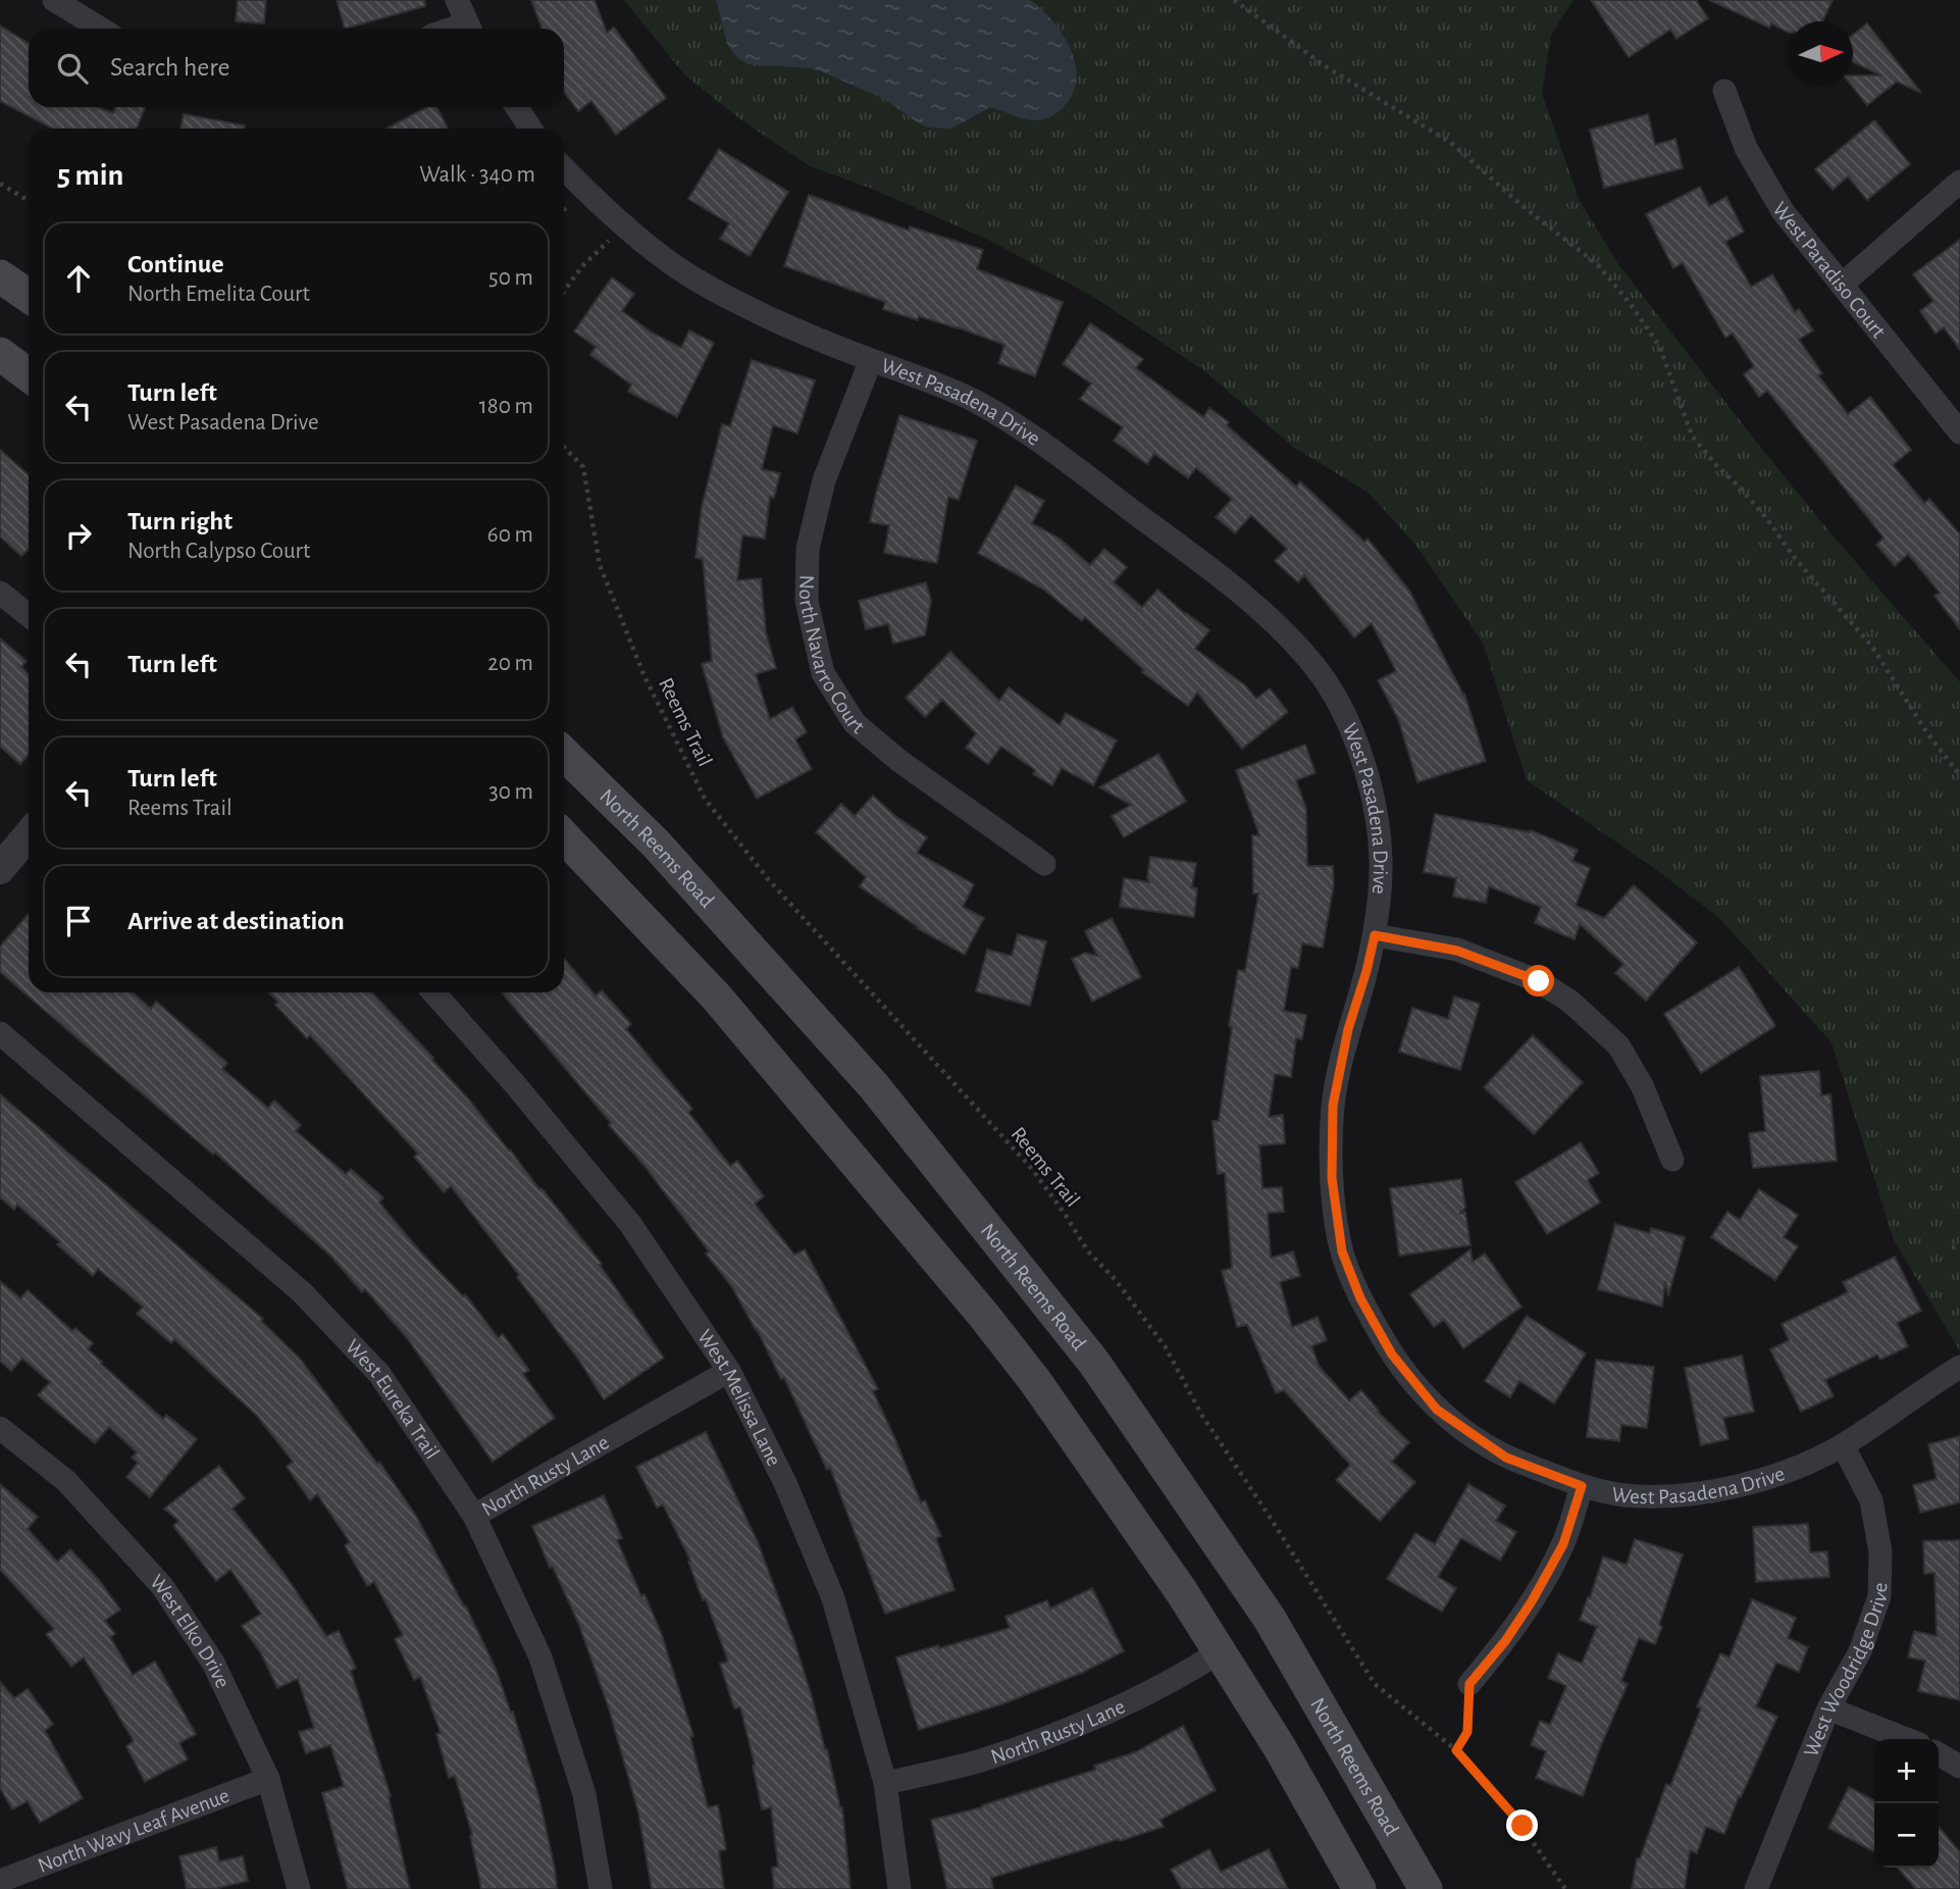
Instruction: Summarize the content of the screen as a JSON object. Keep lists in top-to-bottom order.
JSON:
{
  "streets": {
    "main road": ["North Reems Road"],
    "street": [
      "West Paradiso Court",
      "West Pasadena Drive",
      "North Navarro Court",
      "West Melissa Lane",
      "West Eureka Trail",
      "North Rusty Lane",
      "West Elko Drive",
      "West Woodridge Drive",
      "North Wavy Leaf Avenue"
    ],
    "path": ["Reems Trail"]
  },
  "crossings": [
    ["West Pasadena Drive", "North Navarro Court"],
    ["West Pasadena Drive", "West Woodridge Drive"],
    ["West Melissa Lane", "North Rusty Lane"],
    ["West Eureka Trail", "North Rusty Lane"],
    ["West Elko Drive", "North Wavy Leaf Avenue"]
  ],
  "north": "right",
  "page": {
    "search": "Search here",
    "heading": ["5 min", "Walk · 340 m"],
    "list": [
      ["Continue", "North Emelita Court", "50 m"],
      ["Turn left", "West Pasadena Drive", "180 m"],
      ["Turn right", "North Calypso Court", "60 m"],
      ["Turn left", "20 m"],
      ["Turn left", "Reems Trail", "30 m"],
      "Arrive at destination"
    ],
    "map_buttons": ["+", "−"]
  }
}
